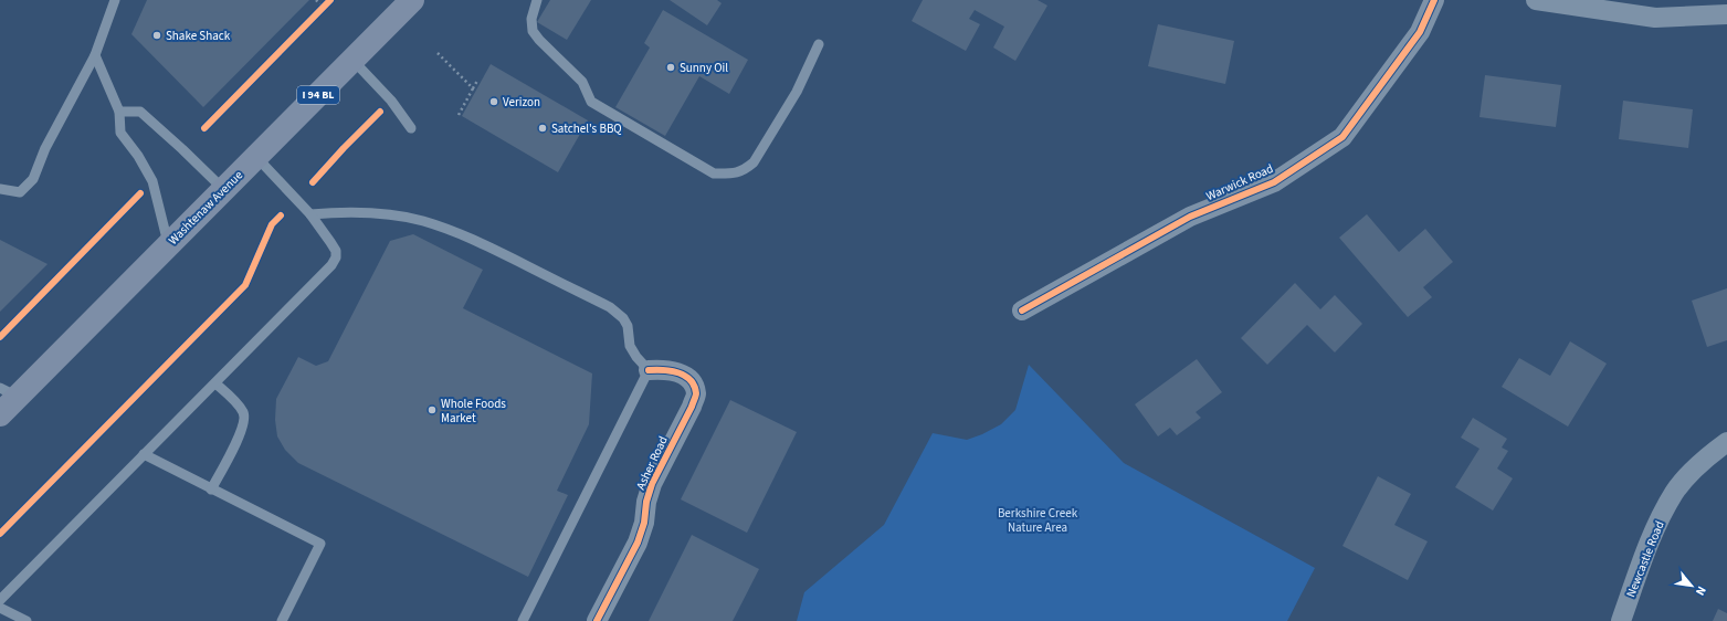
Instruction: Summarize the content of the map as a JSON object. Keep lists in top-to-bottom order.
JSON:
{
  "streets": {
    "main road": ["I 94 BL", "Washtenaw Avenue"],
    "street": ["Warwick Road", "Asher Road", "Newcastle Road"]
  },
  "parks": ["Berkshire Creek Nature Area"],
  "places": [
    "Shake Shack",
    "Sunny Oil",
    "Verizon",
    "Satchel's BBQ",
    "Whole Foods Market"
  ],
  "north": "bottom right"
}
